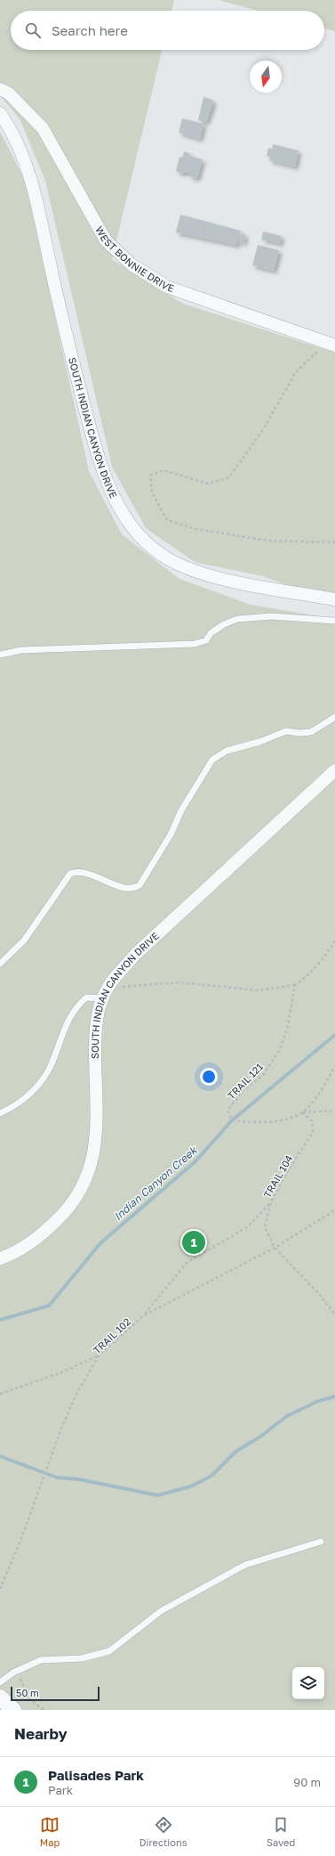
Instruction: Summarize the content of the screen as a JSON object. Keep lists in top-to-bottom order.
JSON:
{
  "streets": {
    "street": ["WEST BONNIE DRIVE", "SOUTH INDIAN CANYON DRIVE"],
    "path": ["TRAIL 121", "TRAIL 104", "TRAIL 102"]
  },
  "crossings": [
    ["TRAIL 121", "TRAIL 104"],
    ["TRAIL 104", "TRAIL 102"]
  ],
  "water": ["Indian Canyon Creek"],
  "scale_bar": "50 m",
  "north": "bottom",
  "page": {
    "search": "Search here",
    "pins": "1",
    "scale": "50 m",
    "heading": "Nearby",
    "list": [
      {
        "mark": "1",
        "name": "Palisades Park",
        "note": "Park",
        "value": "90 m"
      }
    ],
    "nav": ["Map", "Directions", "Saved"]
  }
}
